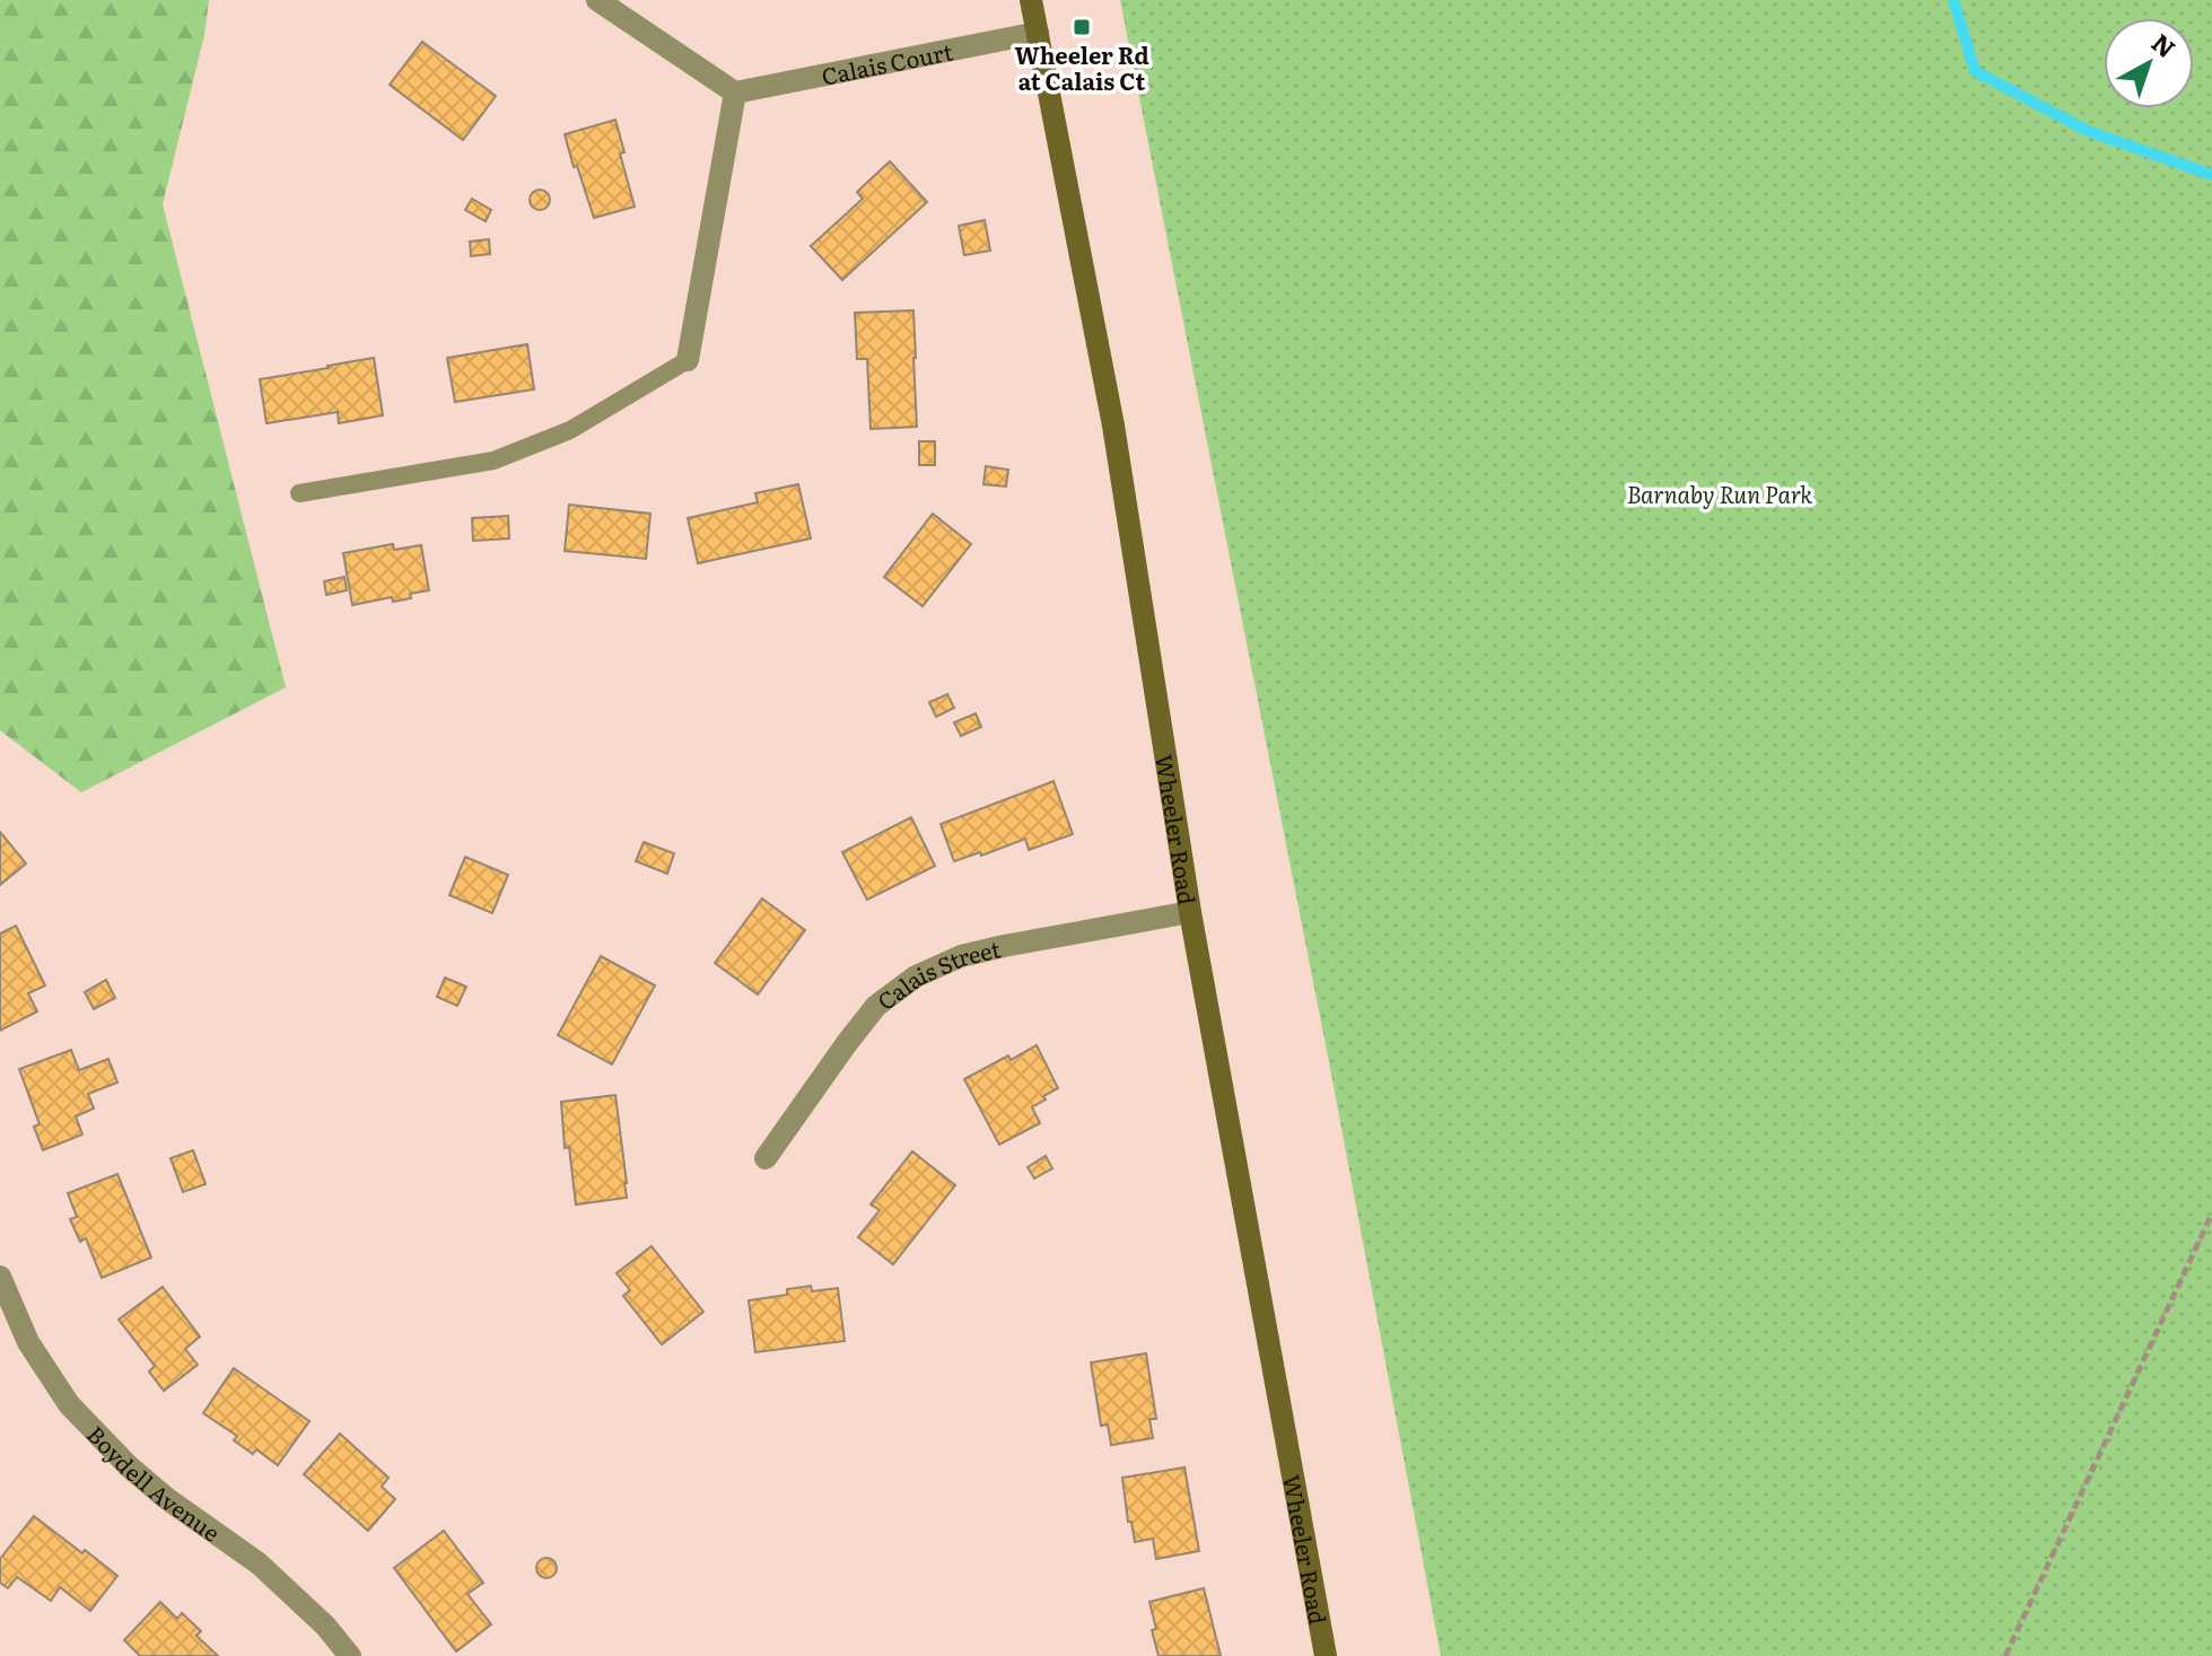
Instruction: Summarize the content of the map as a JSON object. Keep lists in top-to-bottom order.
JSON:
{
  "streets": {
    "main road": ["Wheeler Road"],
    "street": ["Calais Court", "Calais Street", "Boydell Avenue"]
  },
  "crossings": [
    ["Calais Court", "Wheeler Road"],
    ["Wheeler Road", "Calais Street"]
  ],
  "parks": ["Barnaby Run Park"],
  "places": {
    "transit": ["Wheeler Rd at Calais Ct"]
  },
  "north": "top right"
}
